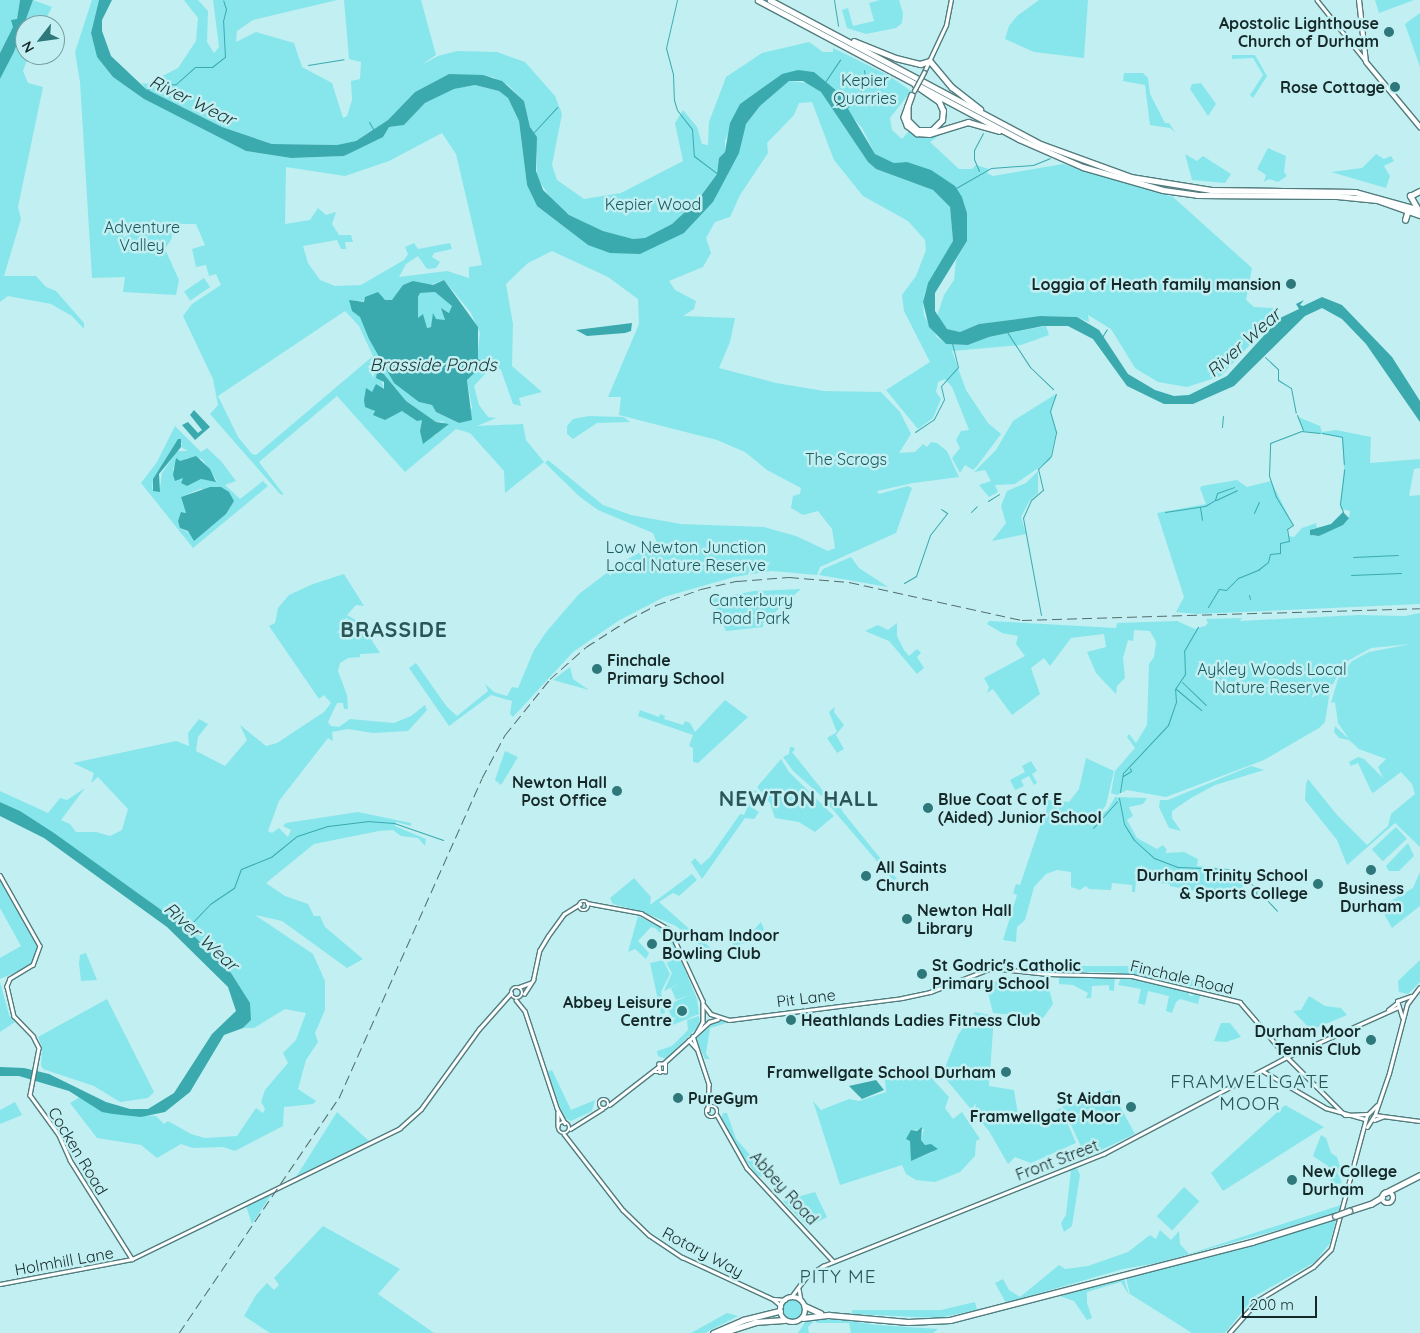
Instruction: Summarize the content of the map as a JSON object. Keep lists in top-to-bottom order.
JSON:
{
  "streets": {
    "street": [
      "Finchale Road",
      "Pit Lane",
      "Cocken Road",
      "Front Street",
      "Abbey Road",
      "Rotary Way",
      "Holmhill Lane"
    ]
  },
  "crossings": [
    ["Finchale Road", "Pit Lane"],
    ["Finchale Road", "Front Street"],
    ["Cocken Road", "Holmhill Lane"],
    ["Front Street", "Abbey Road"]
  ],
  "districts": [
    "BRASSIDE",
    "NEWTON HALL",
    "FRAMWELLGATE MOOR",
    "PITY ME"
  ],
  "water": ["River Wear", "Brasside Ponds"],
  "parks": [
    "Kepier Quarries",
    "Kepier Wood",
    "Adventure Valley",
    "The Scrogs",
    "Low Newton Junction Local Nature Reserve",
    "Canterbury Road Park",
    "Aykley Woods Local Nature Reserve"
  ],
  "places": [
    "Apostolic Lighthouse Church of Durham",
    "Rose Cottage",
    "Loggia of Heath family mansion",
    "Finchale Primary School",
    "Newton Hall Post Office",
    "Blue Coat C of E (Aided) Junior School",
    "Business Durham",
    "All Saints Church",
    "Durham Trinity School & Sports College",
    "Newton Hall Library",
    "Durham Indoor Bowling Club",
    "St Godric's Catholic Primary School",
    "Abbey Leisure Centre",
    "Heathlands Ladies Fitness Club",
    "Durham Moor Tennis Club",
    "Framwellgate School Durham",
    "PureGym",
    "St Aidan Framwellgate Moor",
    "New College Durham"
  ],
  "scale_bar": "200 m",
  "north": "bottom left"
}
